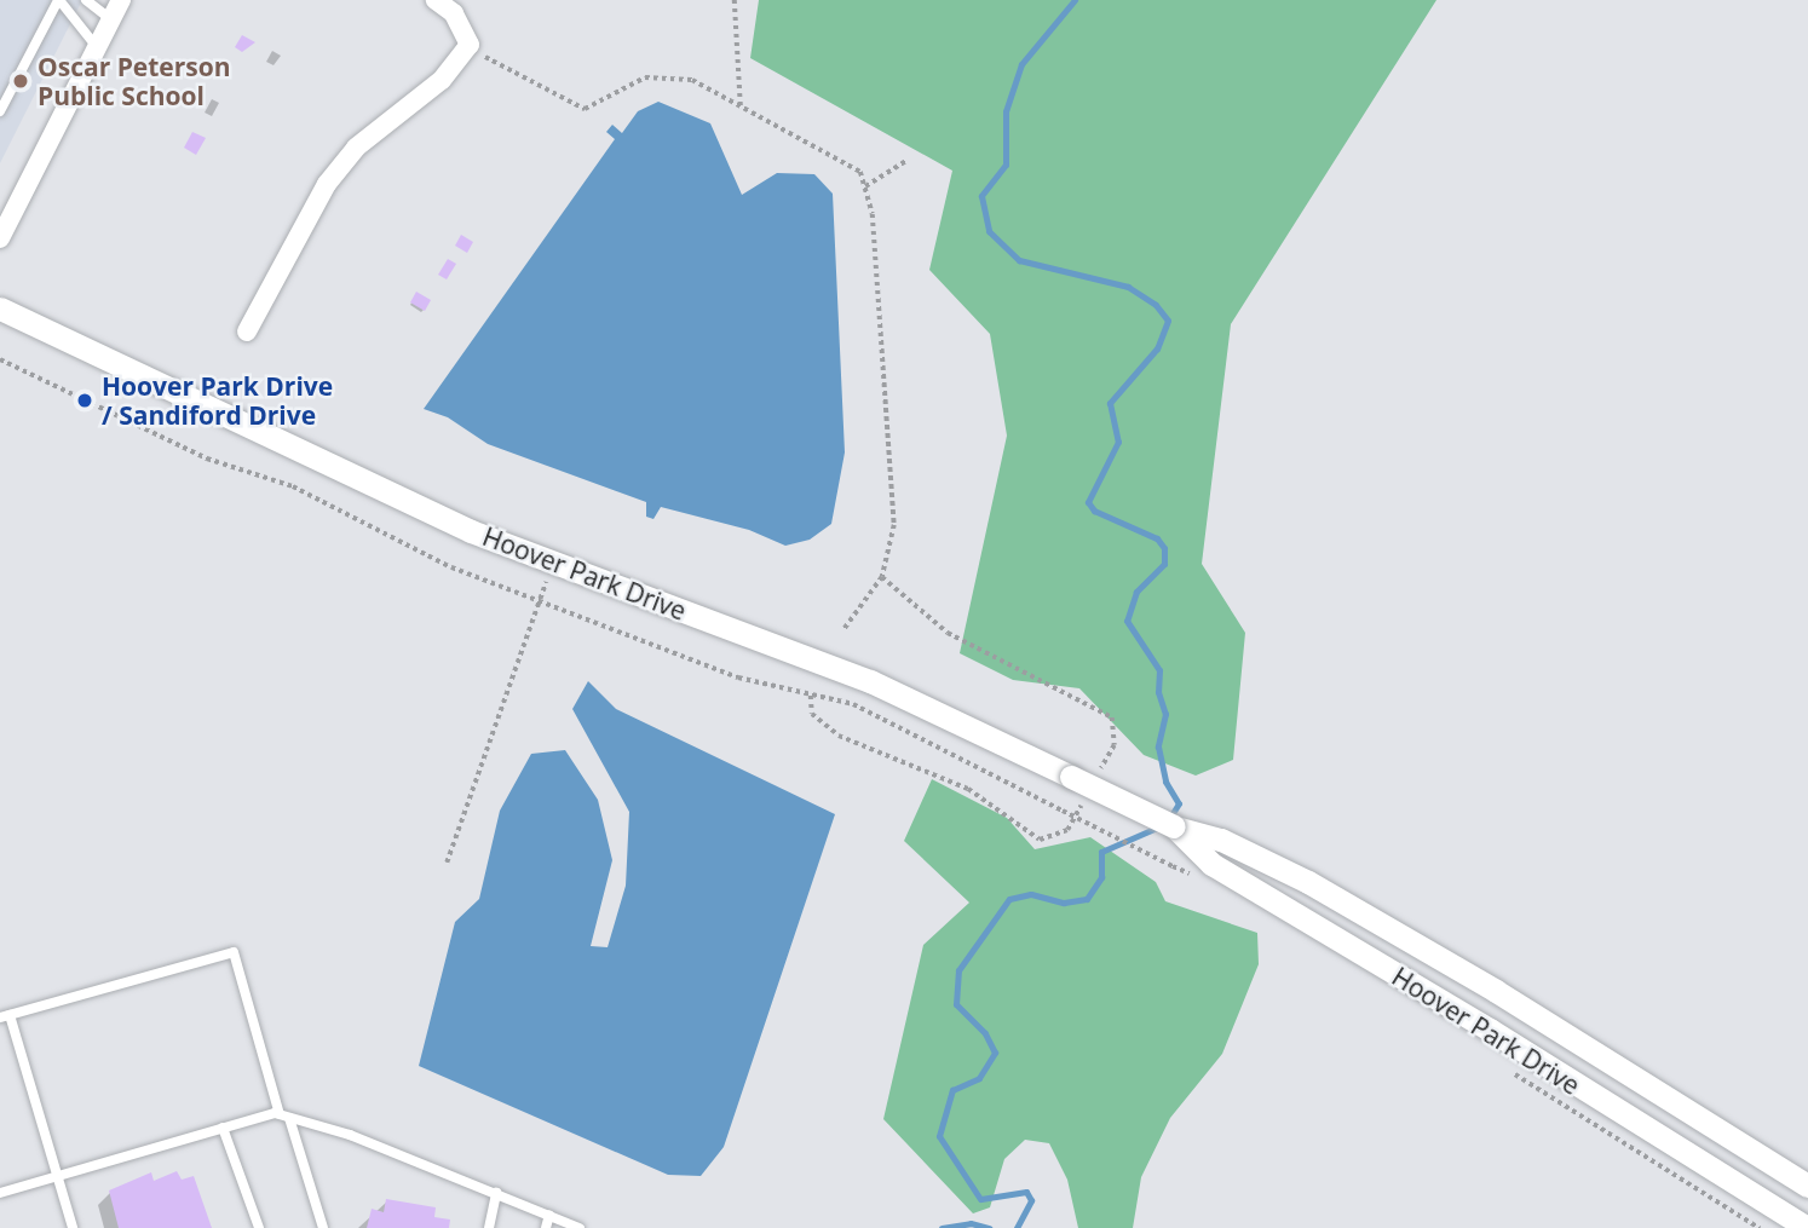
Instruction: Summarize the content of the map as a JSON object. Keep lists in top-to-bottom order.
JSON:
{
  "streets": {
    "street": ["Hoover Park Drive"]
  },
  "places": ["Oscar Peterson Public School", "Hoover Park Drive / Sandiford Drive"]
}
